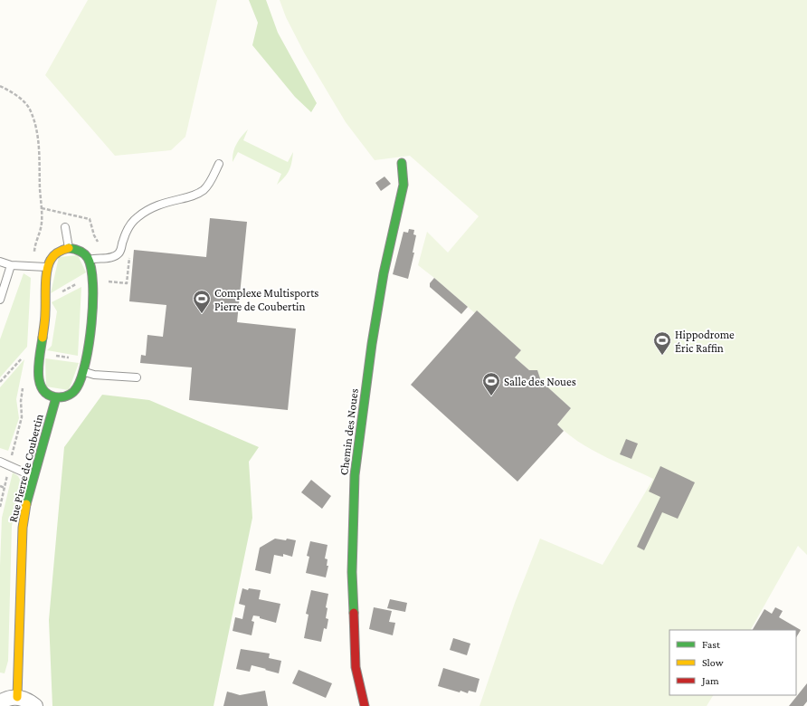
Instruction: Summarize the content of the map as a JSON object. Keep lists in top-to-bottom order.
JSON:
{
  "streets": {
    "street": ["Chemin des Noues", "Rue Pierre de Coubertin"]
  },
  "places": {
    "sports": ["Complexe Multisports Pierre de Coubertin", "Hippodrome Éric Raffin", "Salle des Noues"]
  },
  "legend": ["Fast", "Slow", "Jam"]
}
